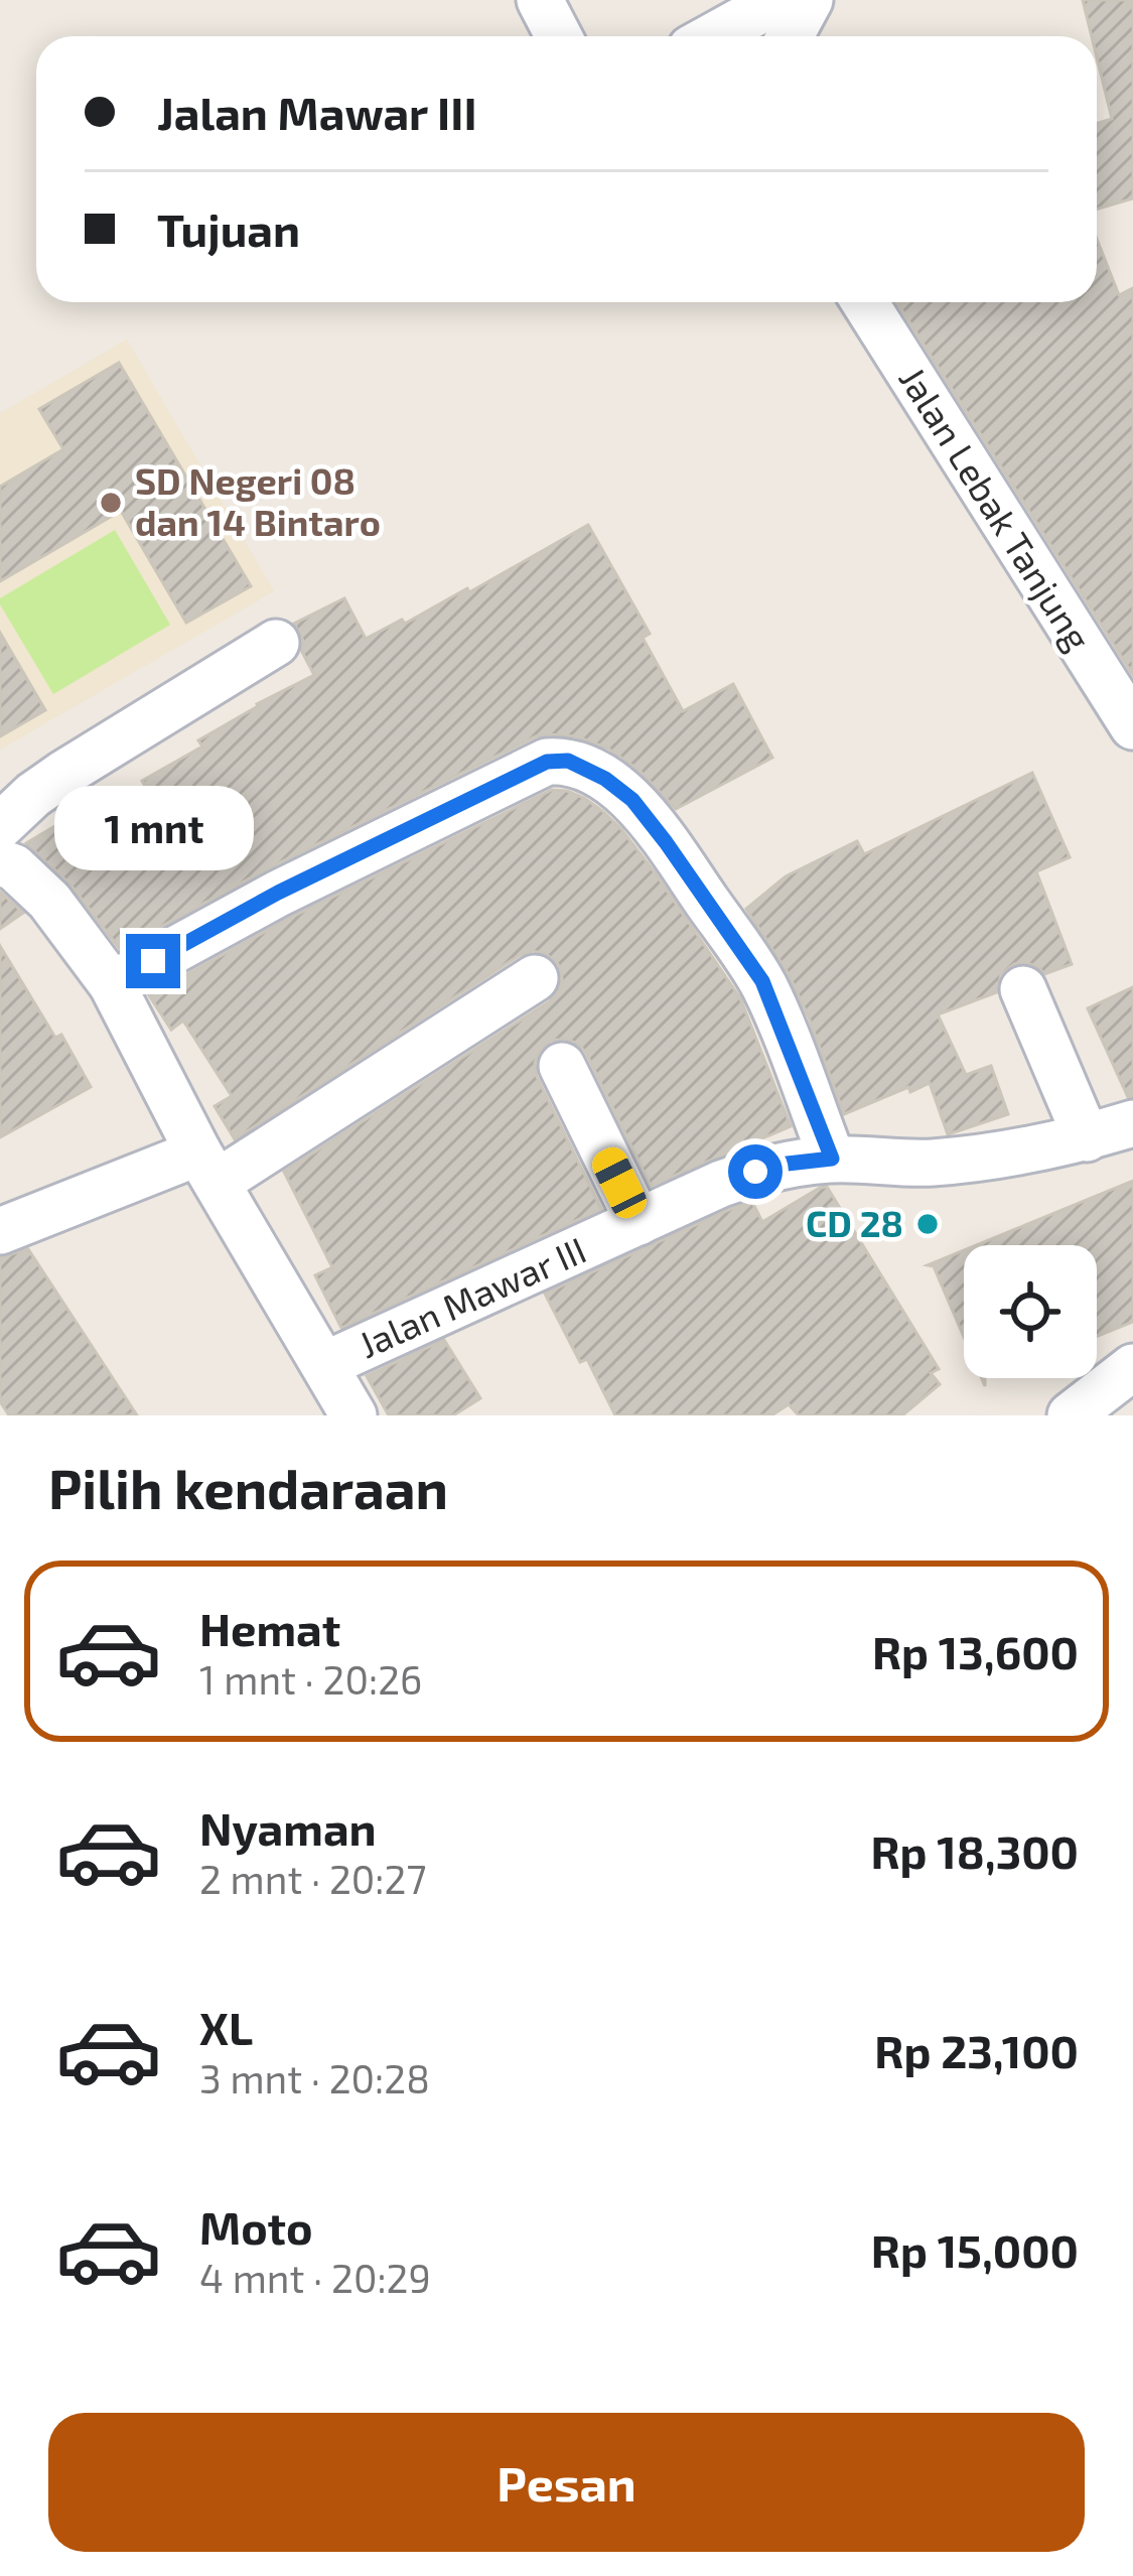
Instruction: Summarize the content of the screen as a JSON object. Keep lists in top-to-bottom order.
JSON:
{
  "streets": {
    "street": ["Jalan Lebak Tanjung", "Jalan Mawar III"]
  },
  "places": ["SD Negeri 08 dan 14 Bintaro", "CD 28"],
  "page": {
    "banner": ["Jalan Mawar III", "Tujuan"],
    "bubble": "1 mnt",
    "heading": "Pilih kendaraan",
    "list": [
      {
        "name": "Hemat",
        "note": "1 mnt · 20:26",
        "value": "Rp 13,600"
      },
      {
        "name": "Nyaman",
        "note": "2 mnt · 20:27",
        "value": "Rp 18,300"
      },
      {
        "name": "XL",
        "note": "3 mnt · 20:28",
        "value": "Rp 23,100"
      },
      {
        "name": "Moto",
        "note": "4 mnt · 20:29",
        "value": "Rp 15,000"
      }
    ],
    "buttons": "Pesan"
  }
}
